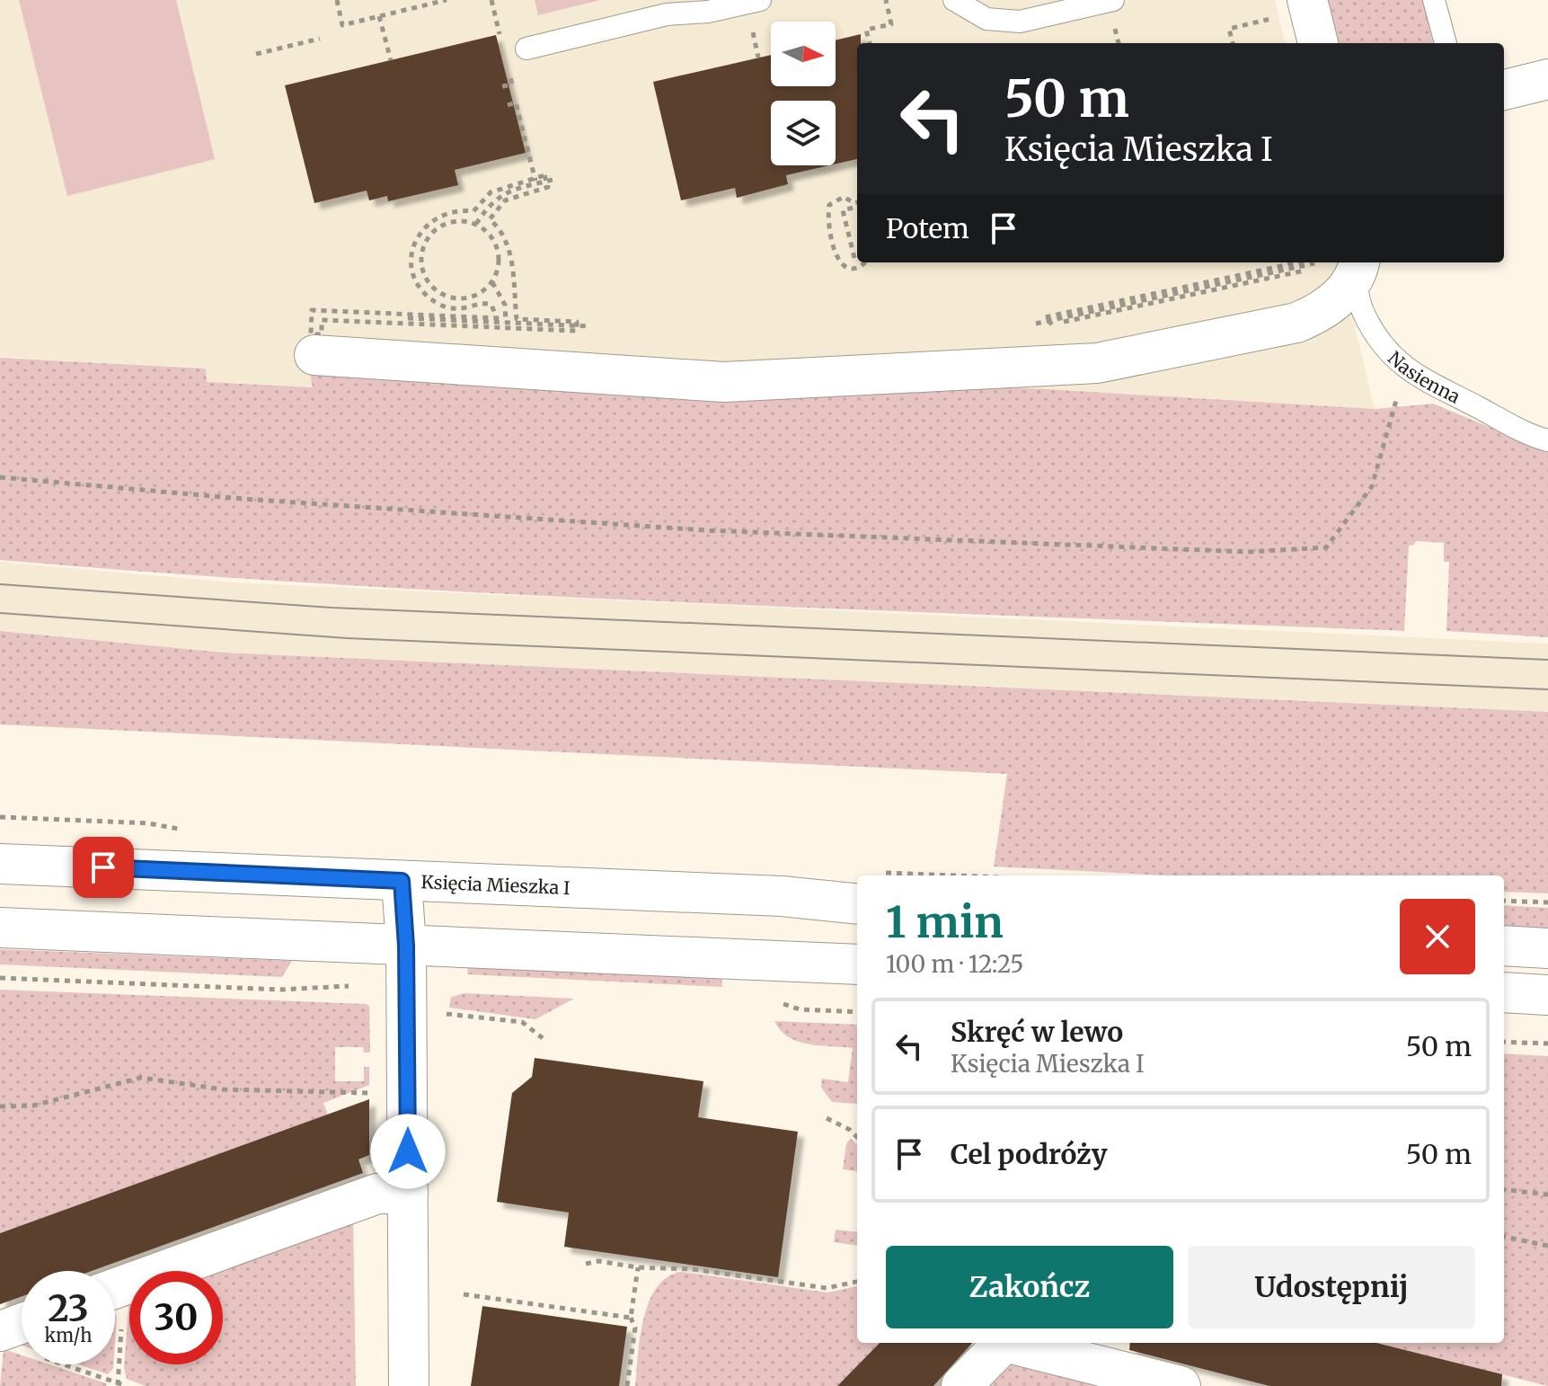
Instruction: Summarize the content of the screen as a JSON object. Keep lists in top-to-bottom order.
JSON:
{
  "streets": {
    "street": ["Księcia Mieszka I"],
    "lane": ["Nasienna"]
  },
  "north": "right",
  "page": {
    "turn": ["50 m", "Księcia Mieszka I"],
    "then": "Potem",
    "heading": ["1 min", "100 m · 12:25"],
    "list": [
      {
        "name": "Skręć w lewo",
        "note": "Księcia Mieszka I",
        "value": "50 m"
      },
      {
        "name": "Cel podróży",
        "value": "50 m"
      }
    ],
    "buttons": ["Zakończ", "Udostępnij"],
    "speed": "23 km/h",
    "limit": "30"
  }
}
